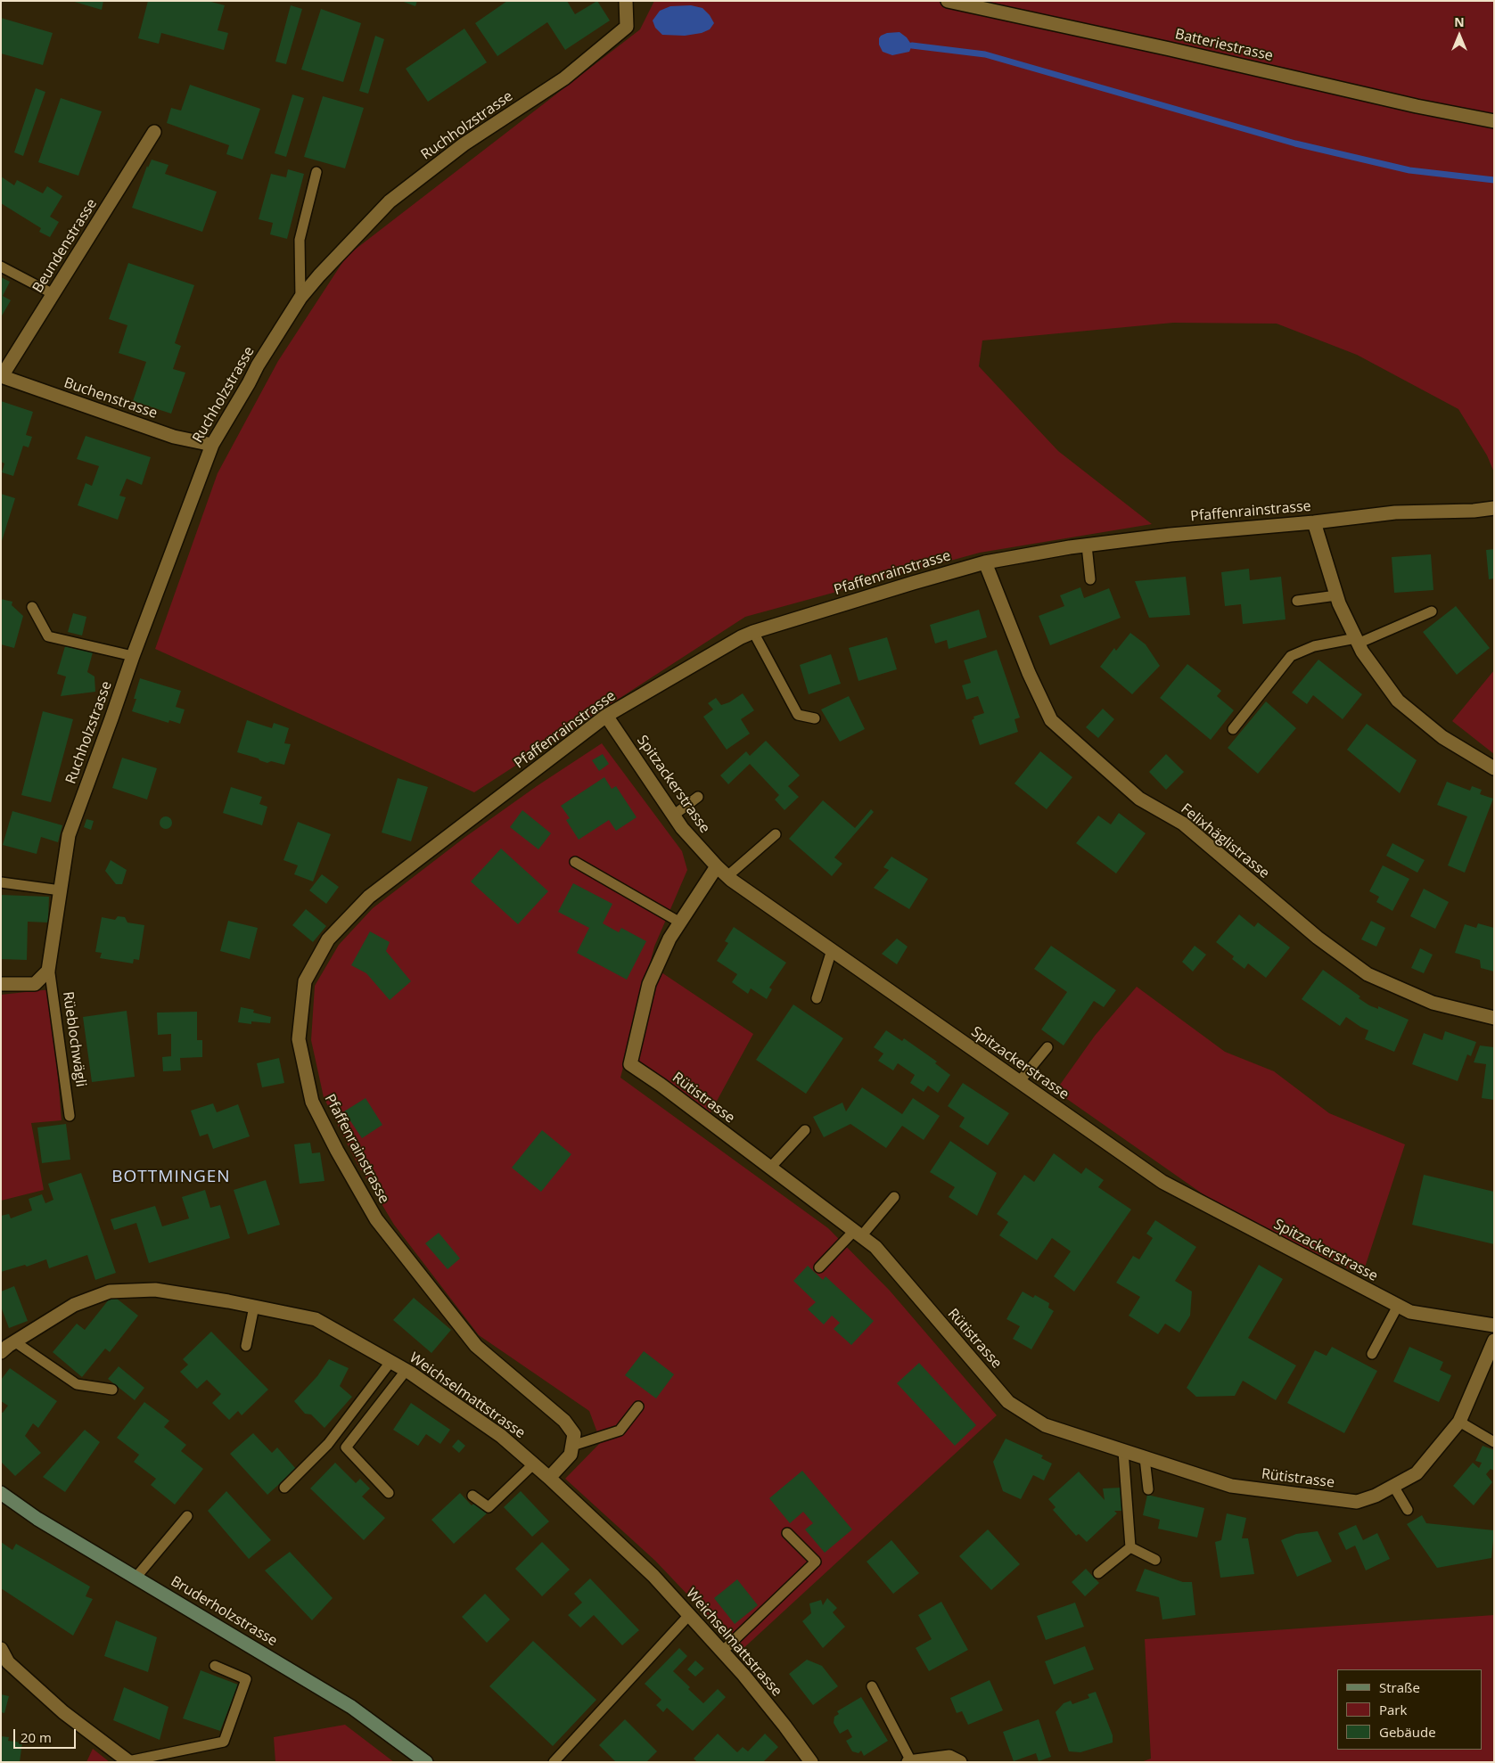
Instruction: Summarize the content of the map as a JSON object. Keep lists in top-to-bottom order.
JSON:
{
  "streets": {
    "main road": ["Bruderholzstrasse"],
    "street": [
      "Batteriestrasse",
      "Ruchholzstrasse",
      "Beundenstrasse",
      "Buchenstrasse",
      "Pfaffenrainstrasse",
      "Spitzackerstrasse",
      "Felixhäglistrasse",
      "Rütistrasse",
      "Weichselmattstrasse"
    ],
    "lane": ["Rüeblochwägli"]
  },
  "crossings": [
    ["Ruchholzstrasse", "Buchenstrasse"],
    ["Ruchholzstrasse", "Rüeblochwägli"],
    ["Beundenstrasse", "Buchenstrasse"],
    ["Pfaffenrainstrasse", "Spitzackerstrasse"],
    ["Pfaffenrainstrasse", "Felixhäglistrasse"],
    ["Spitzackerstrasse", "Rütistrasse"]
  ],
  "districts": ["BOTTMINGEN"],
  "legend": ["Straße", "Park", "Gebäude"],
  "scale_bar": "20 m",
  "north": "top"
}
